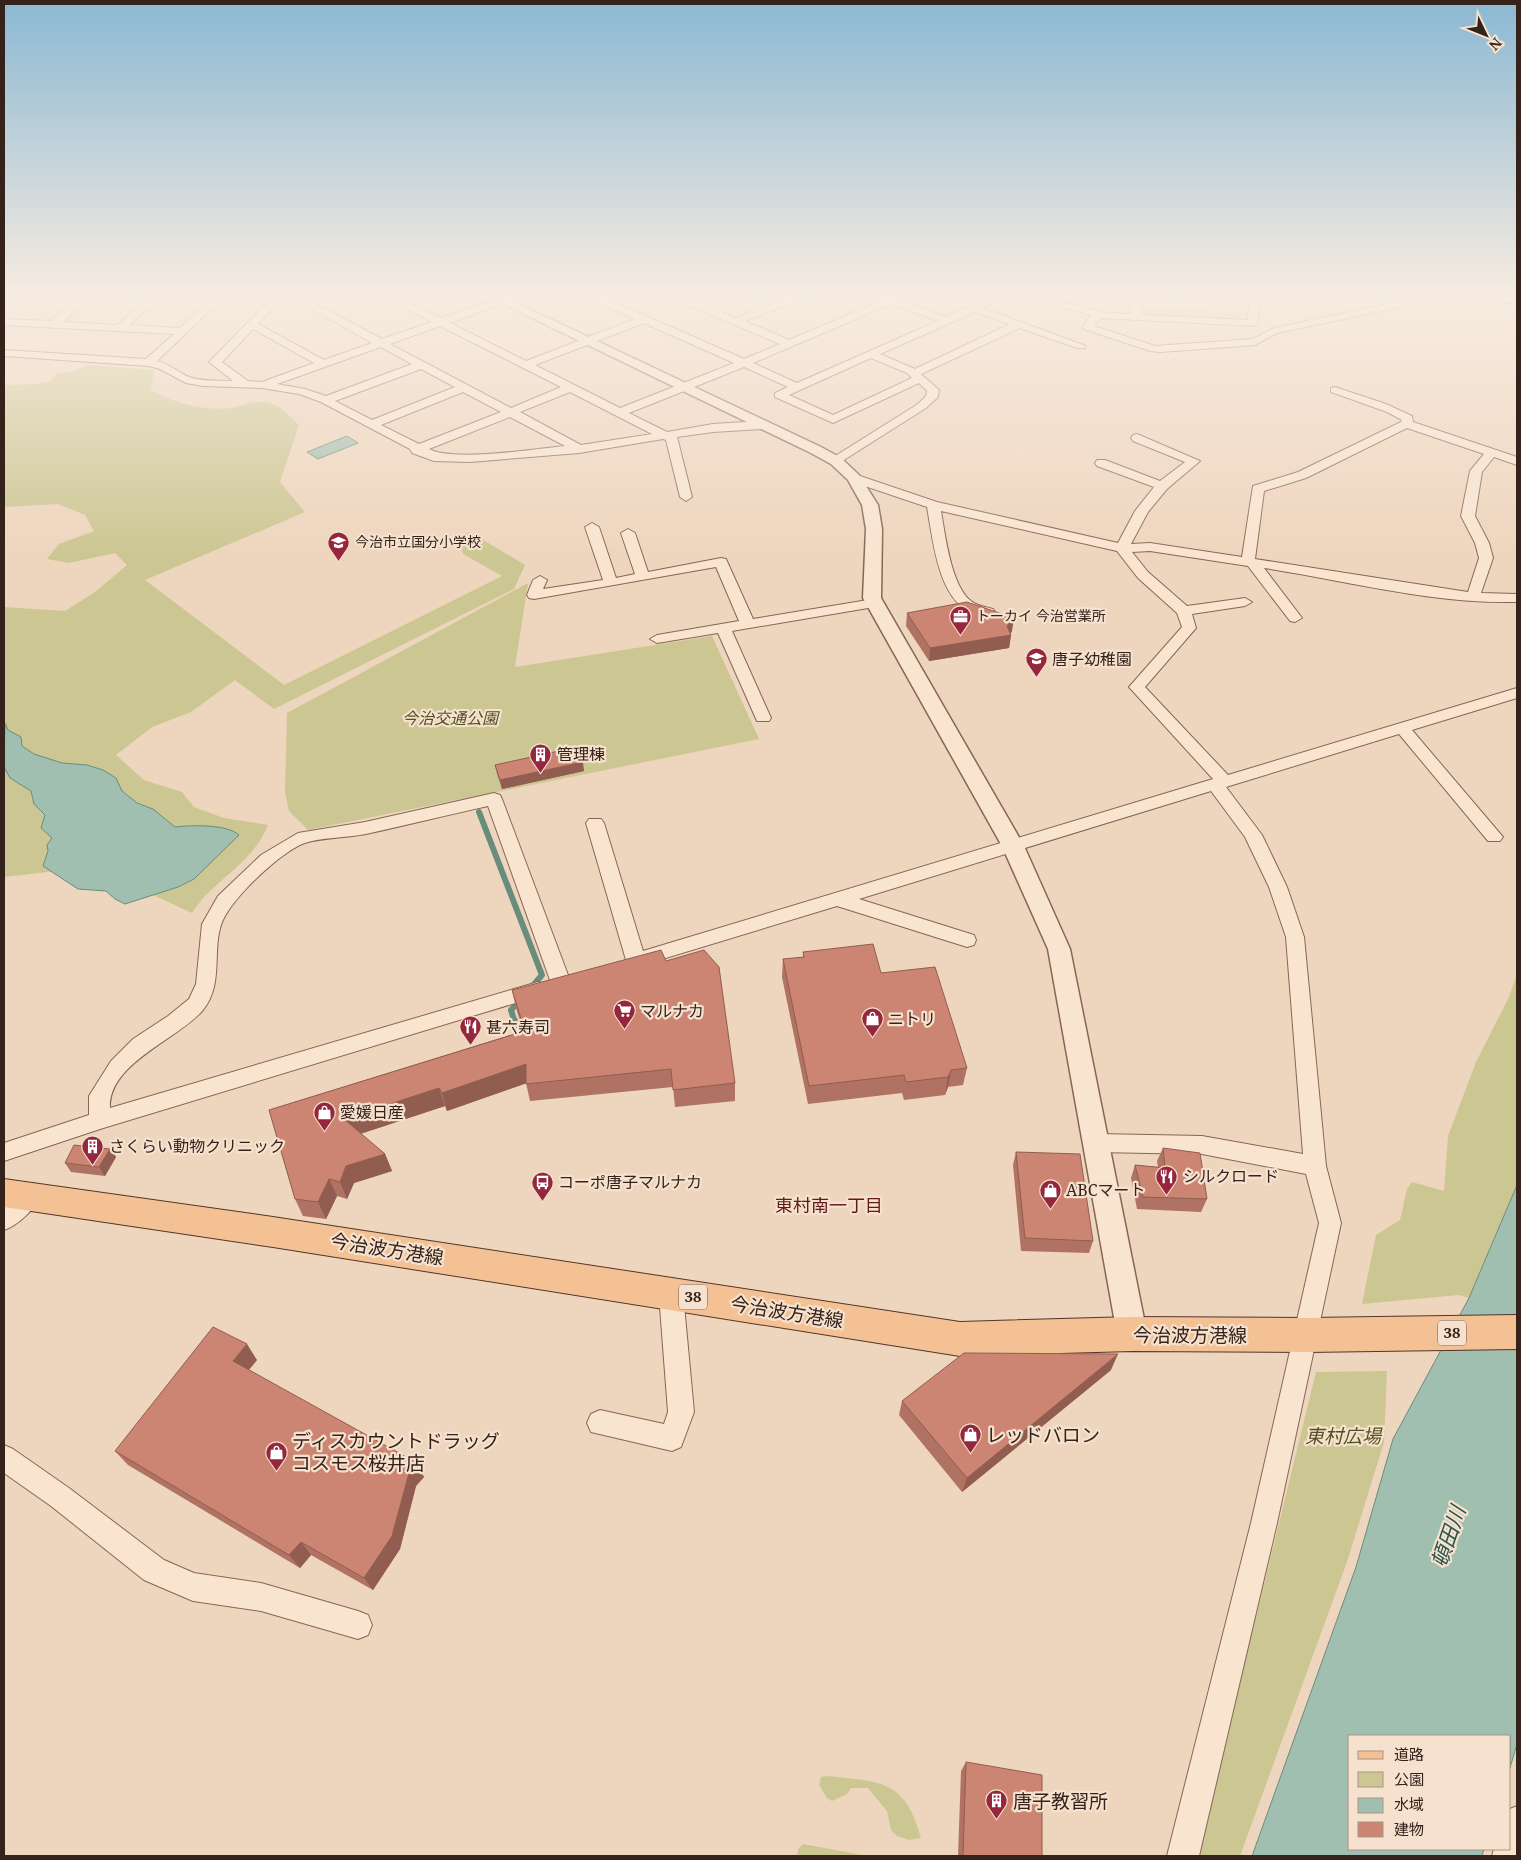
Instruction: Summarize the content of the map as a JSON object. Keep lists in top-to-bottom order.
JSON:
{
  "streets": {
    "main road": ["今治波方港線", "38"]
  },
  "districts": ["東村南一丁目"],
  "water": ["頓田川"],
  "parks": ["今治交通公園", "東村広場"],
  "places": {
    "school or university": ["今治市立国分小学校", "唐子幼稚園"],
    "office": ["トーカイ 今治営業所"],
    "building": ["管理棟", "さくらい動物クリニック", "唐子教習所"],
    "supermarket": ["マルナカ"],
    "shop": [
      "ニトリ",
      "愛媛日産",
      "ABCマート",
      "レッドバロン",
      "ディスカウントドラッグ コスモス桜井店"
    ],
    "restaurant": ["甚六寿司", "シルクロード"],
    "bus stop": ["コーポ唐子マルナカ"]
  },
  "legend": [
    "道路",
    "公園",
    "水域",
    "建物"
  ],
  "north": "bottom right"
}
